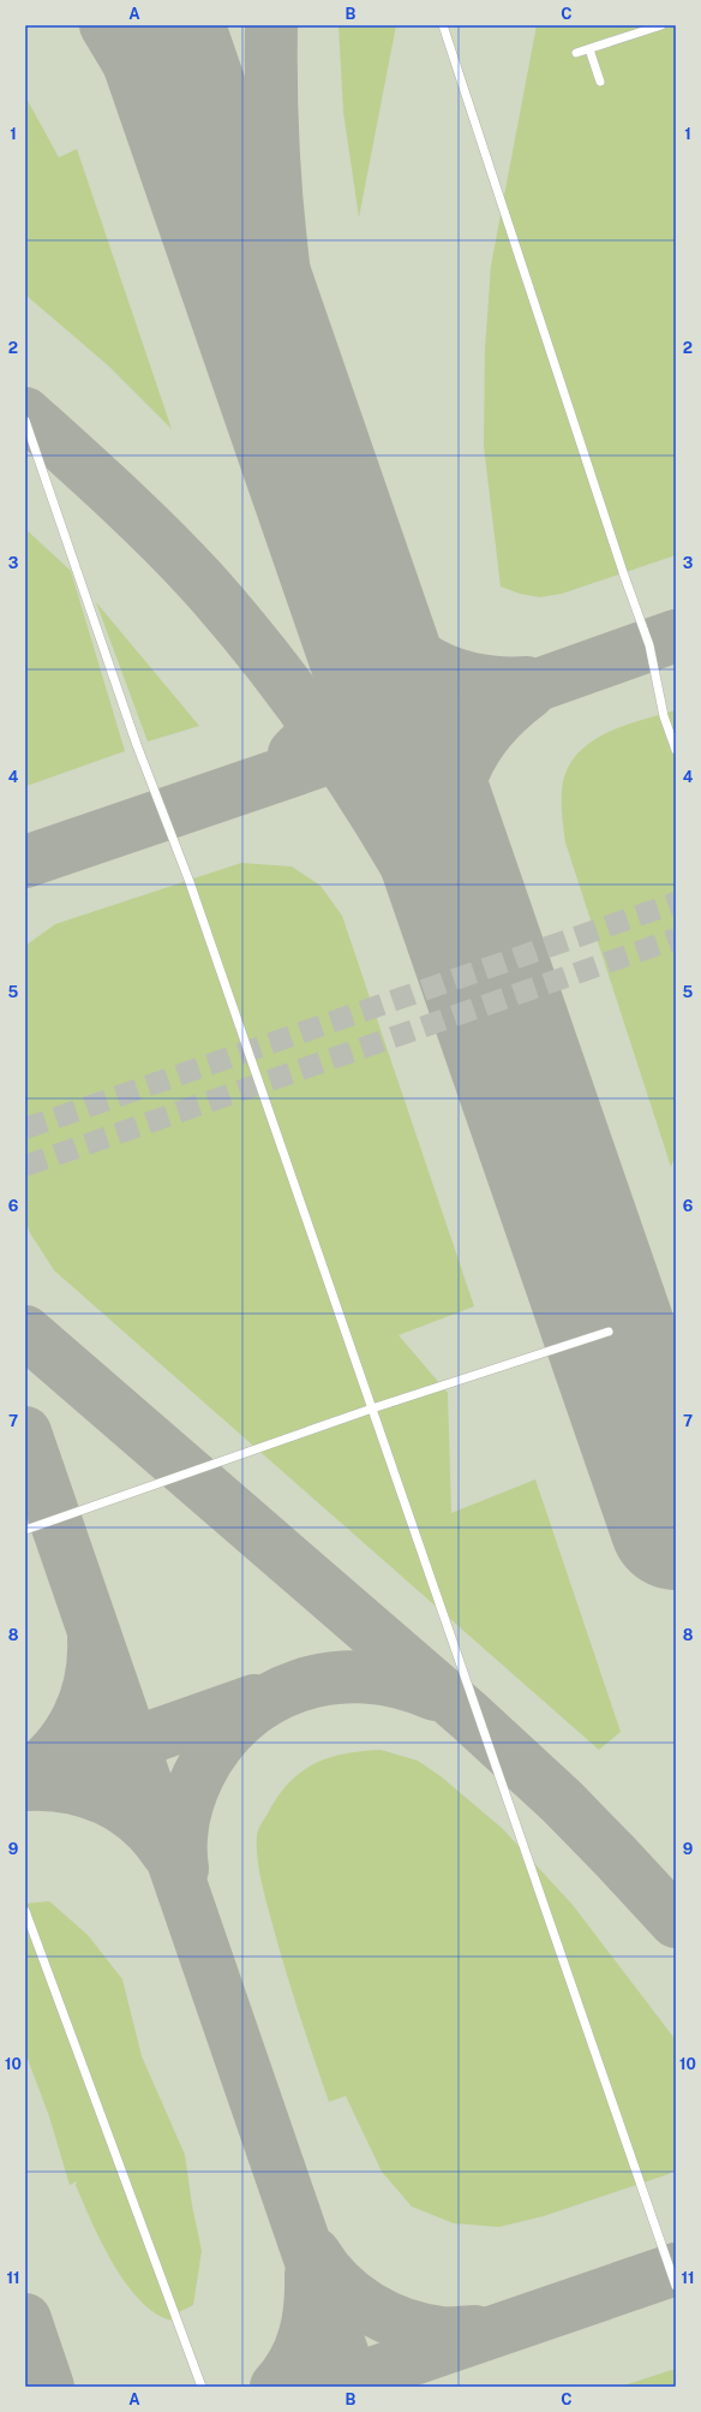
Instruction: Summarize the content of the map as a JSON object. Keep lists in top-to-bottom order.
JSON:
{
  "grid": {
    "columns": ["A", "B", "C"],
    "rows": [
      "1",
      "2",
      "3",
      "4",
      "5",
      "6",
      "7",
      "8",
      "9",
      "10",
      "11"
    ]
  }
}
